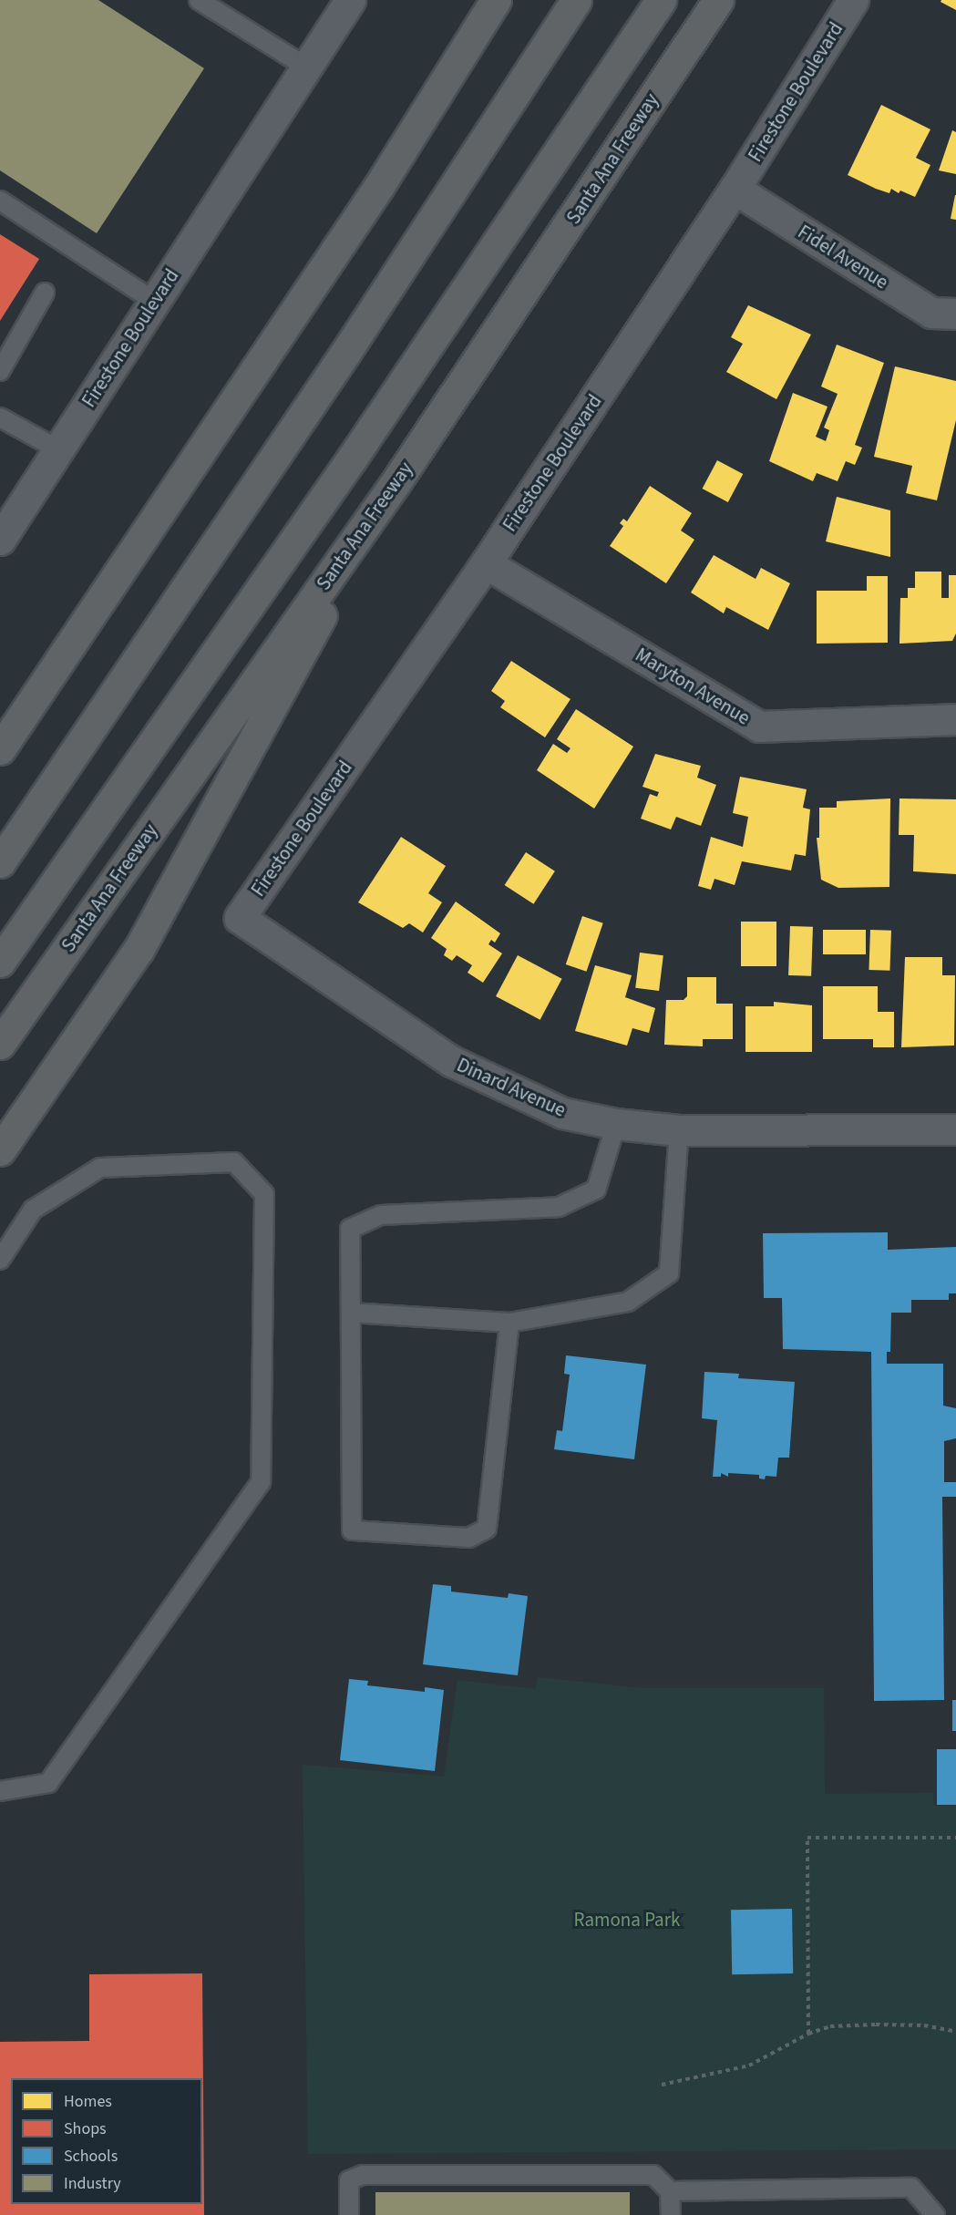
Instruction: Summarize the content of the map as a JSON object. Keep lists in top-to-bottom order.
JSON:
{
  "streets": {
    "highway": ["Santa Ana Freeway"],
    "street": [
      "Firestone Boulevard",
      "Fidel Avenue",
      "Maryton Avenue",
      "Dinard Avenue"
    ]
  },
  "crossings": [
    ["Firestone Boulevard", "Fidel Avenue"],
    ["Firestone Boulevard", "Maryton Avenue"],
    ["Firestone Boulevard", "Dinard Avenue"]
  ],
  "parks": ["Ramona Park"],
  "legend": [
    "Homes",
    "Shops",
    "Schools",
    "Industry"
  ]
}
